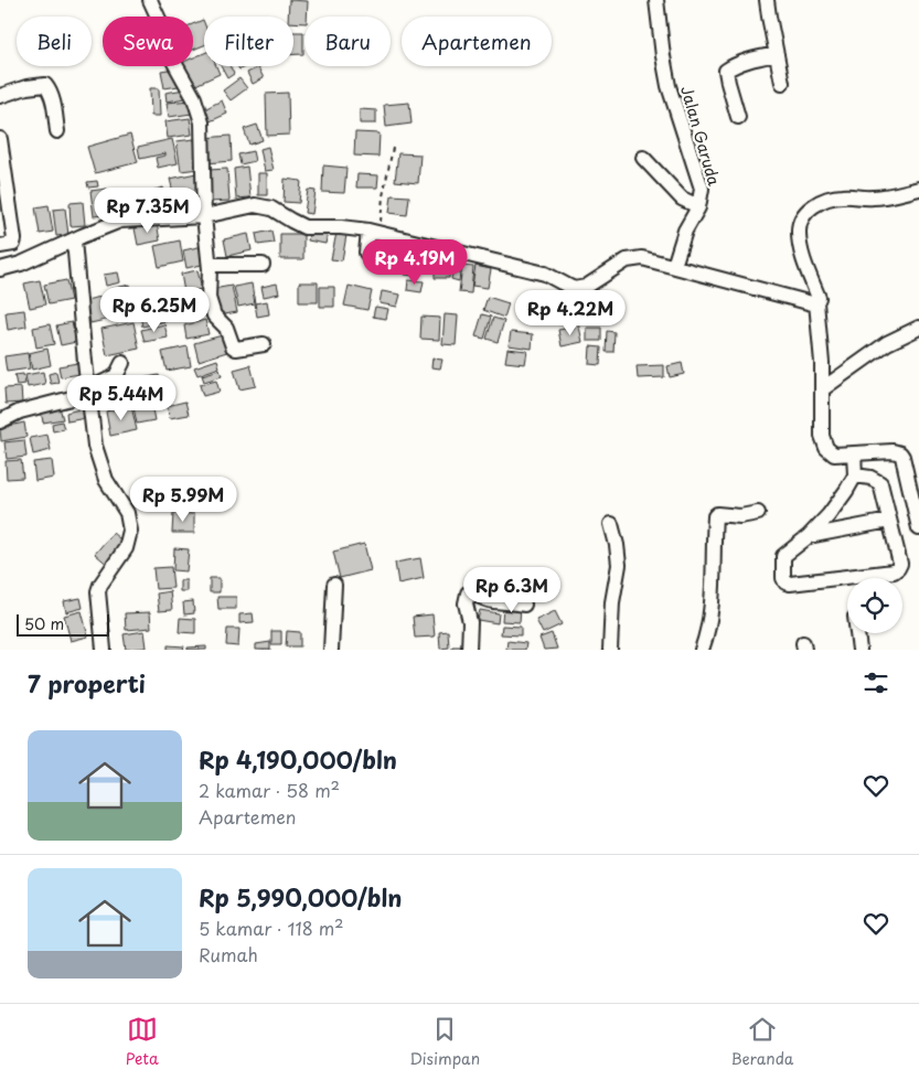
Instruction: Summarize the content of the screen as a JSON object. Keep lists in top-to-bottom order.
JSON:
{
  "streets": {
    "street": ["Jalan Garuda"]
  },
  "scale_bar": "50 m",
  "page": {
    "chip": [
      "Beli",
      "Sewa",
      "Filter",
      "Baru",
      "Apartemen"
    ],
    "price": [
      "Rp 7.35M",
      "Rp 4.19M",
      "Rp 6.25M",
      "Rp 4.22M",
      "Rp 5.44M",
      "Rp 5.99M",
      "Rp 6.3M"
    ],
    "scale": "50 m",
    "heading": "7 properti",
    "list": [
      {
        "name": "Rp 4,190,000/bln",
        "note": "2 kamar · 58 m² · Apartemen"
      },
      {
        "name": "Rp 5,990,000/bln",
        "note": "5 kamar · 118 m² · Rumah"
      }
    ],
    "tabs": ["Peta", "Disimpan", "Beranda"]
  }
}
